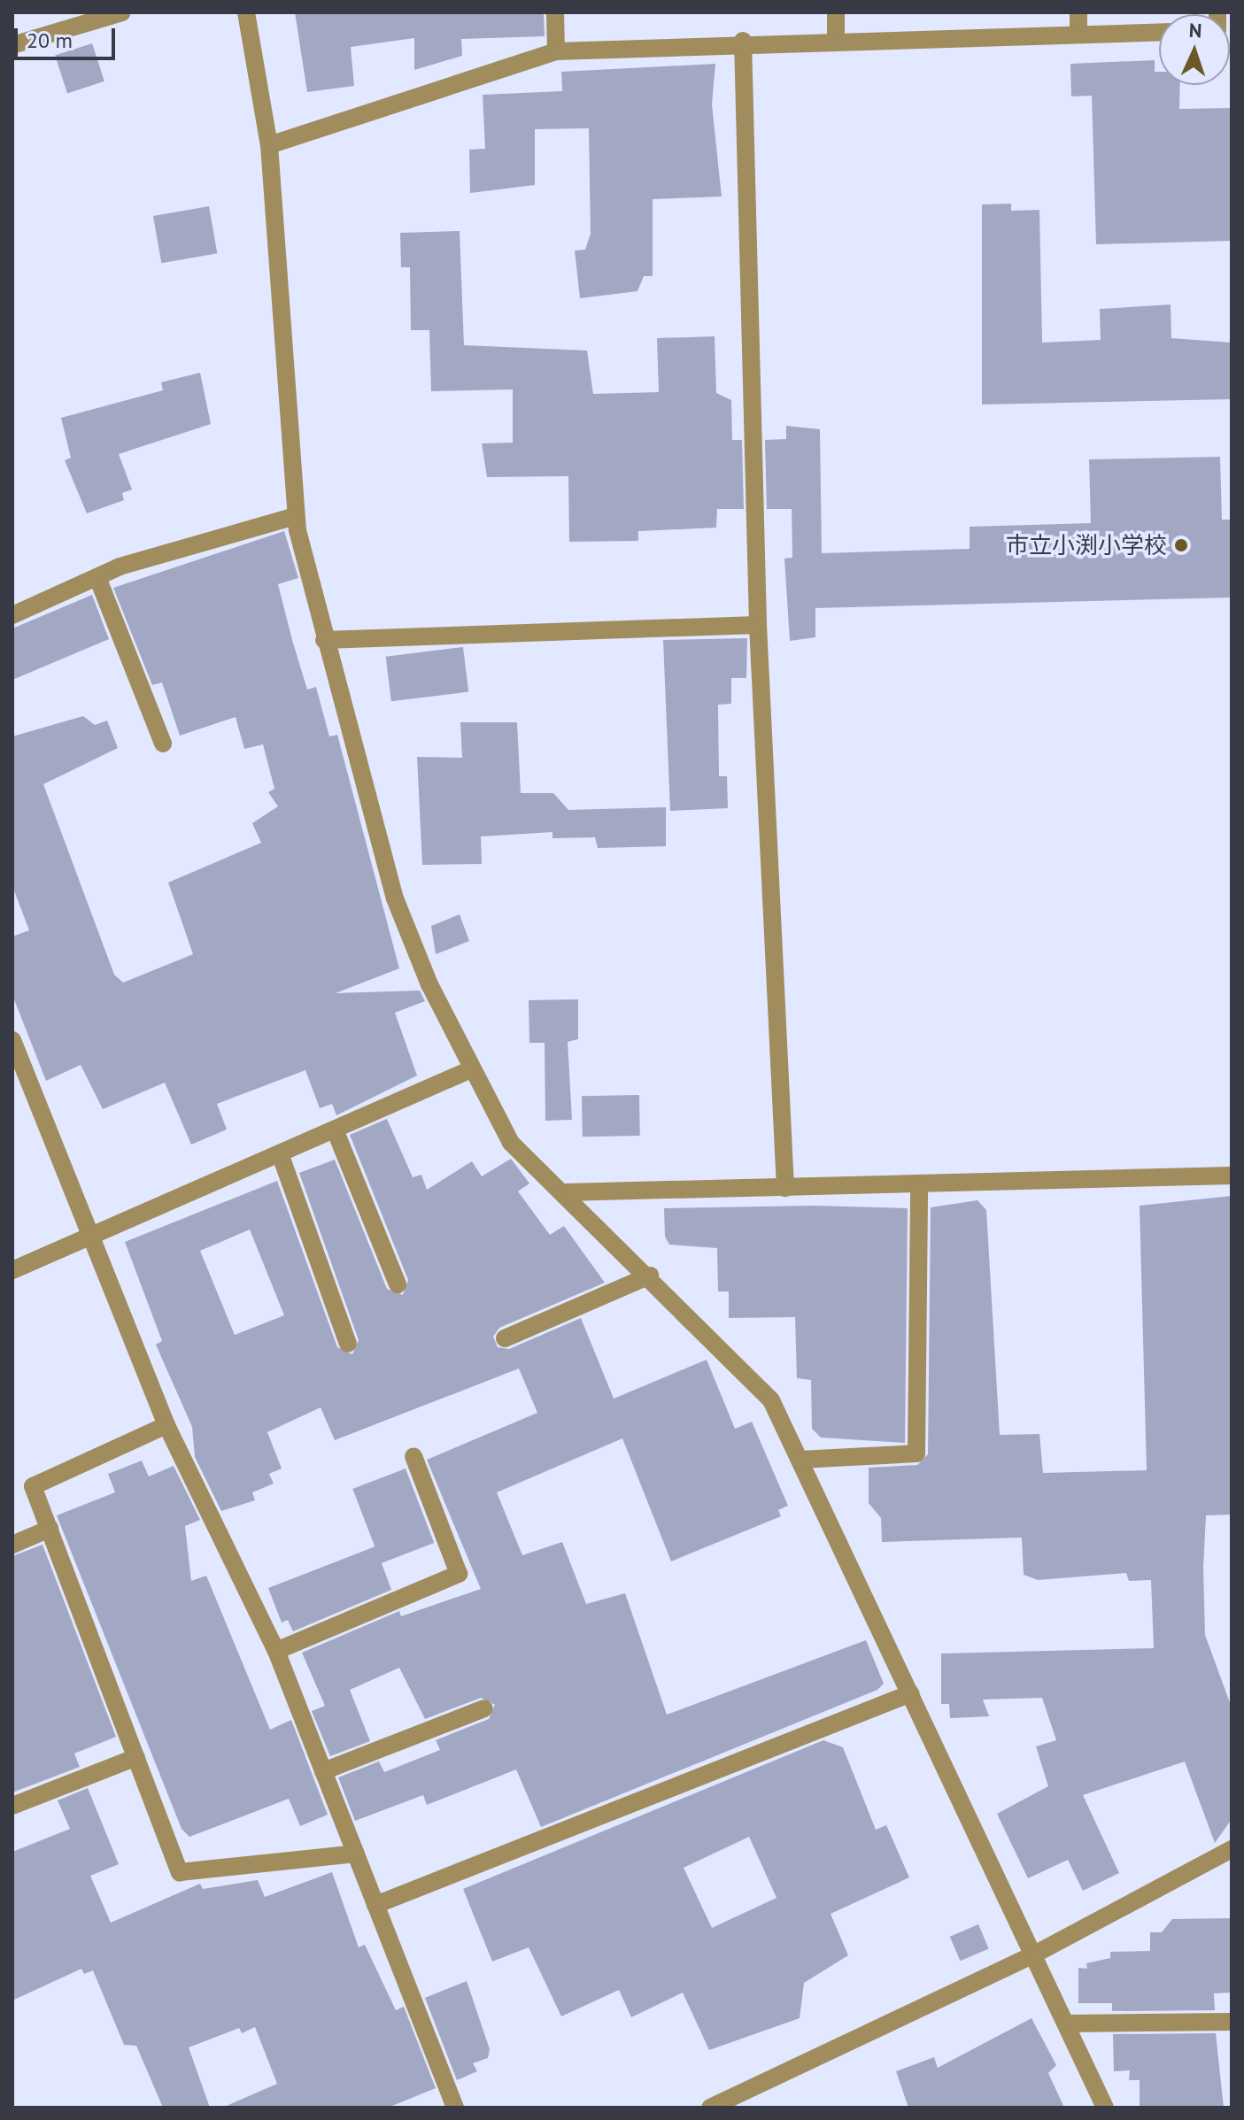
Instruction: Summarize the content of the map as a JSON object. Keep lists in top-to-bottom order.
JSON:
{
  "places": ["市立小渕小学校"],
  "scale_bar": "20 m",
  "north": "top"
}
